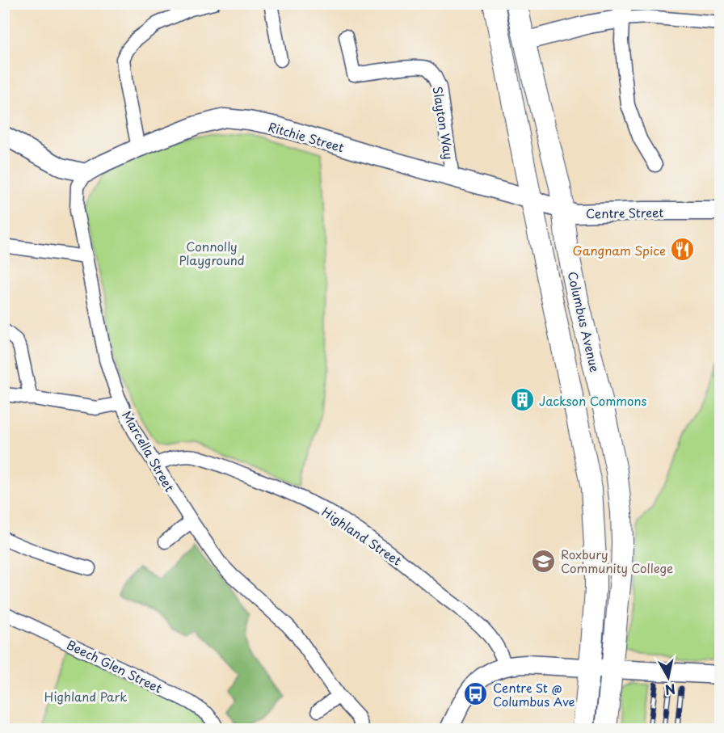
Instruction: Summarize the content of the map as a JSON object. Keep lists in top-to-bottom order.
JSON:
{
  "streets": {
    "main road": ["Columbus Avenue"],
    "street": [
      "Slayton Way",
      "Ritchie Street",
      "Centre Street",
      "Marcella Street",
      "Highland Street",
      "Beech Glen Street"
    ]
  },
  "crossings": [
    ["Slayton Way", "Ritchie Street"],
    ["Ritchie Street", "Centre Street"],
    ["Ritchie Street", "Marcella Street"],
    ["Centre Street", "Columbus Avenue"],
    ["Marcella Street", "Highland Street"]
  ],
  "parks": ["Connolly Playground", "Highland Park"],
  "places": {
    "restaurant": ["Gangnam Spice"],
    "building": ["Jackson Commons"],
    "school or university": ["Roxbury Community College"],
    "bus stop": ["Centre St @ Columbus Ave"]
  },
  "north": "bottom"
}
